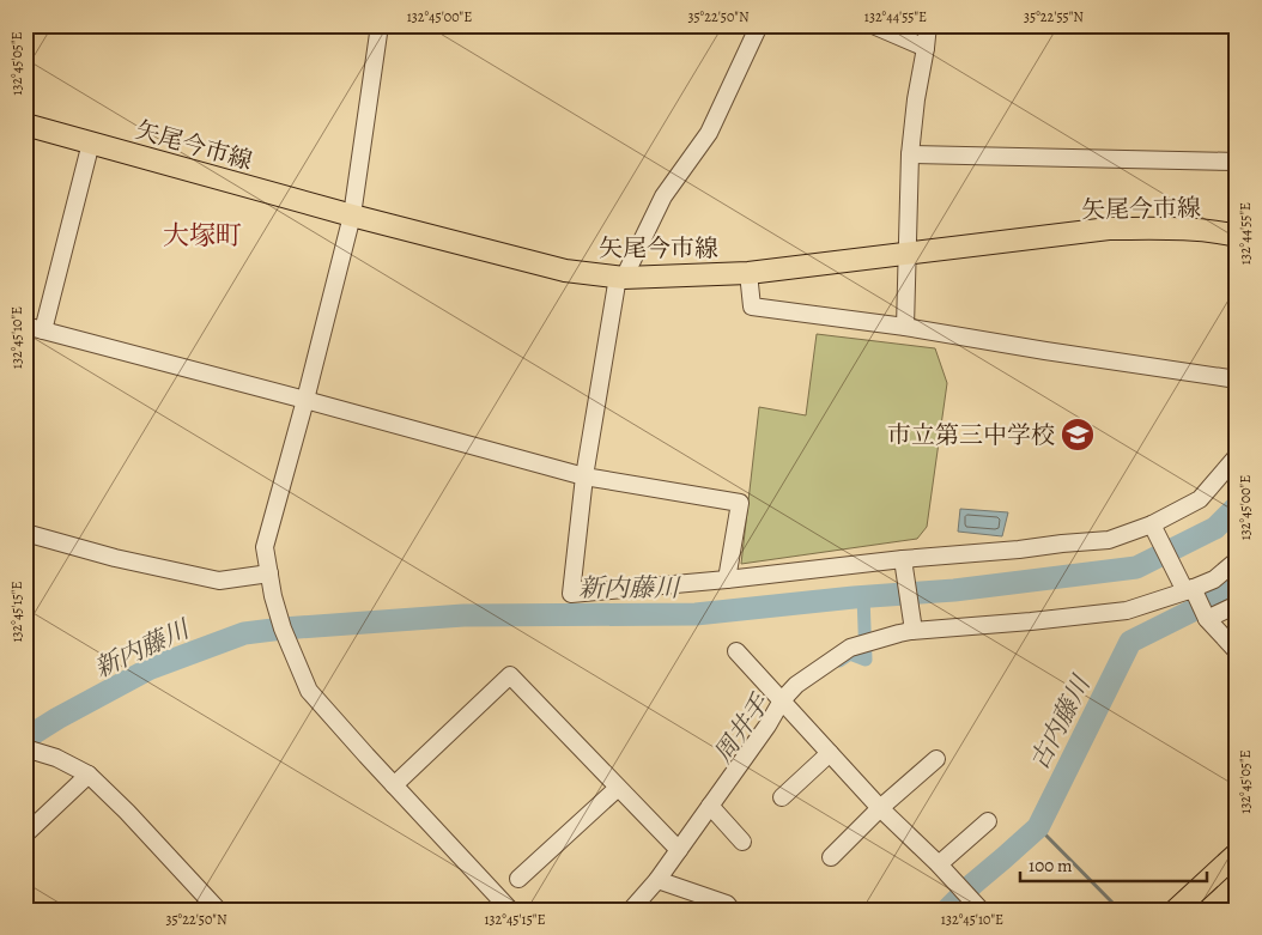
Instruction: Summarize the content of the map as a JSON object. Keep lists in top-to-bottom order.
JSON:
{
  "streets": {
    "main road": ["矢尾今市線"]
  },
  "districts": ["大塚町"],
  "water": ["新内藤川", "古内藤川", "周井手"],
  "places": {
    "school or university": ["市立第三中学校"]
  },
  "scale_bar": "100 m",
  "coordinates": [
    "132°45'00\"E",
    "35°22'50\"N",
    "132°44'55\"E",
    "35°22'55\"N",
    "132°45'05\"E",
    "132°45'10\"E",
    "132°45'15\"E"
  ]
}
